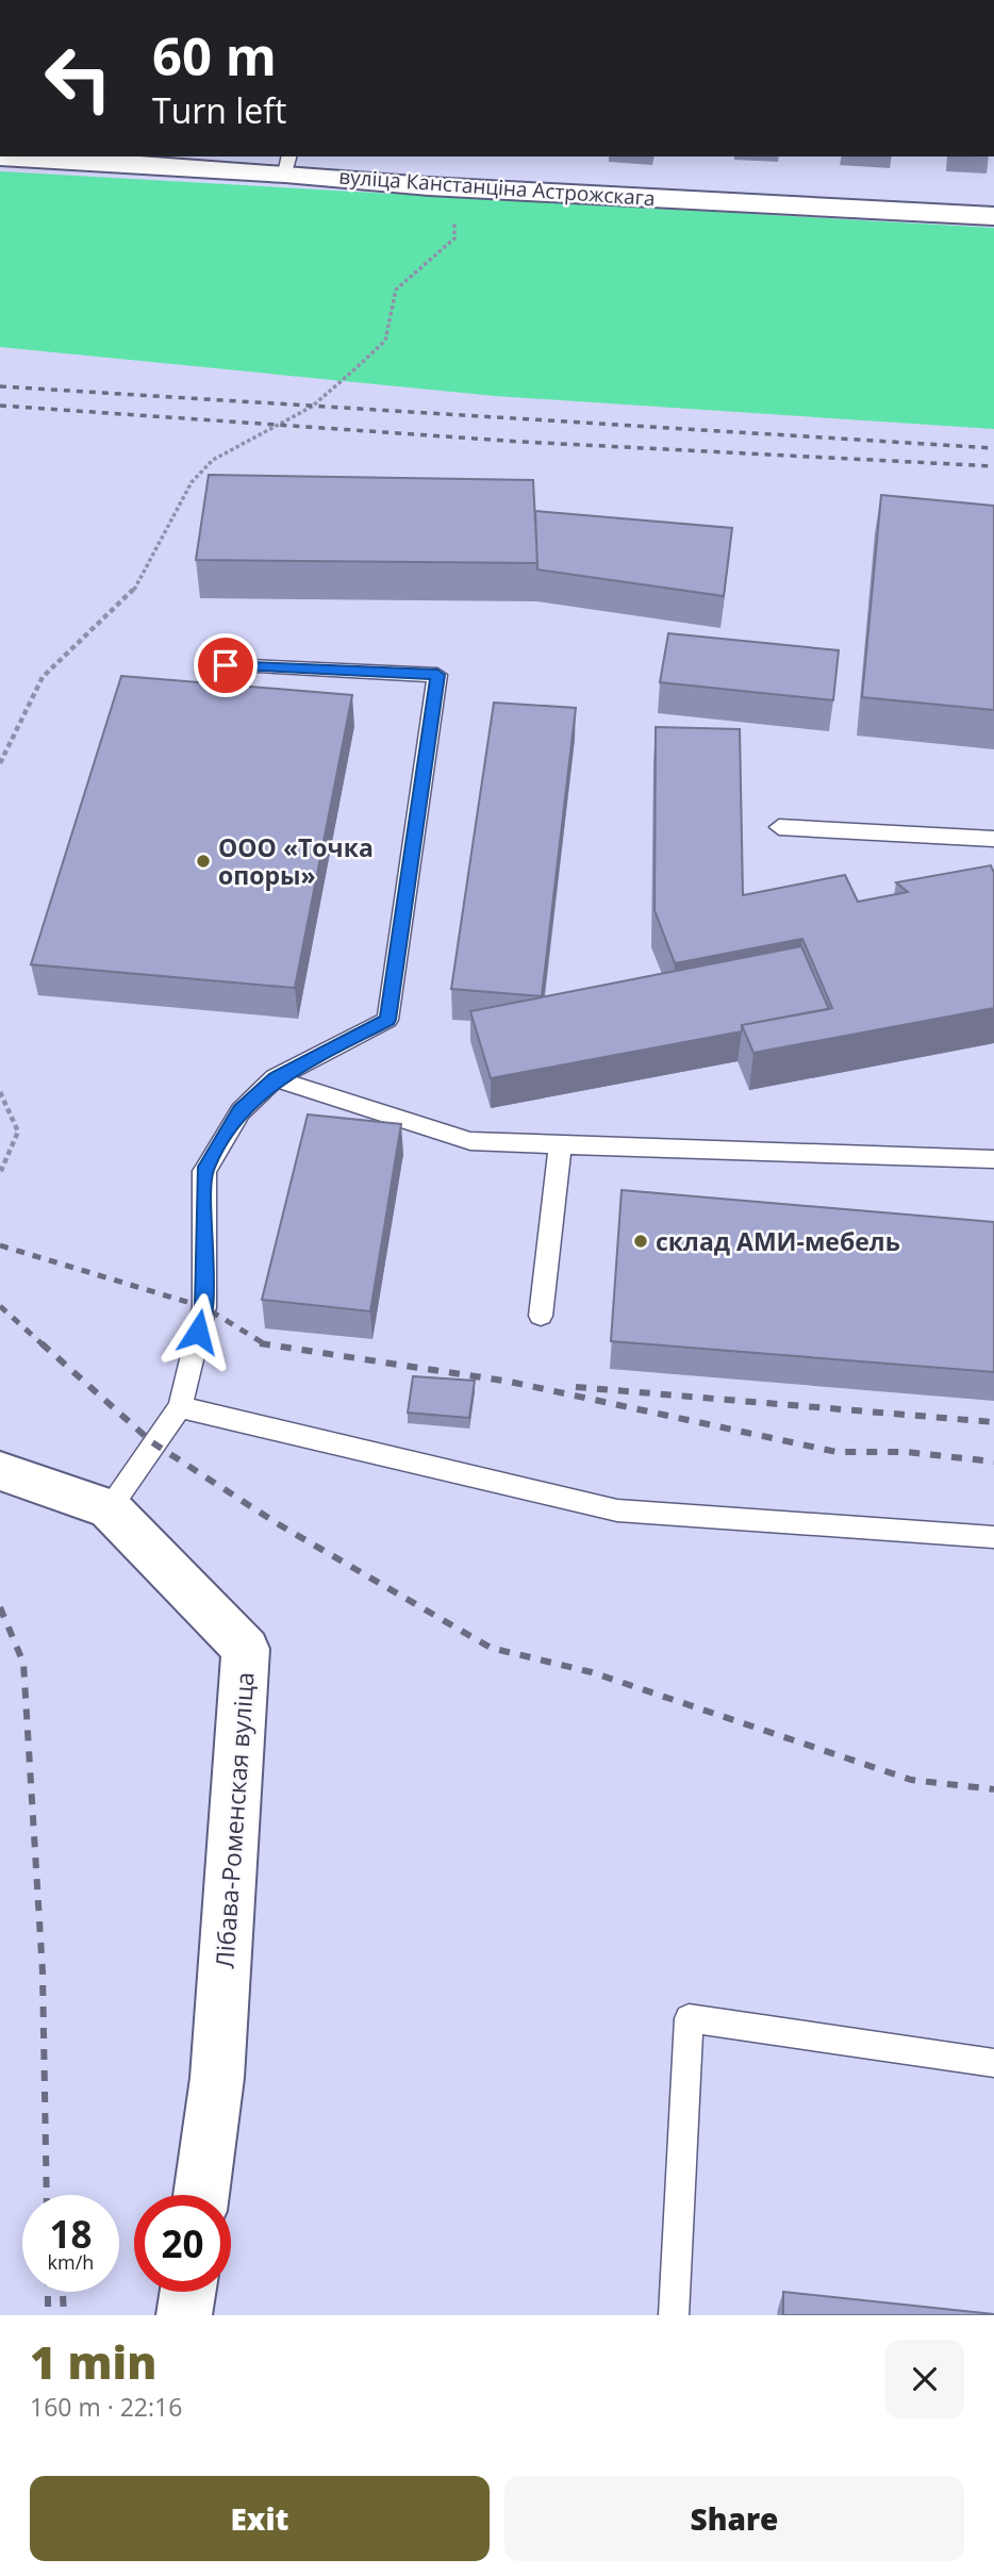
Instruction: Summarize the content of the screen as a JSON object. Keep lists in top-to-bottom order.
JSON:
{
  "streets": {
    "street": ["вуліца Канстанціна Астрожскага", "Лібава-Роменская вуліца"]
  },
  "places": ["ООО «Точка опоры»", "склад АМИ-мебель"],
  "page": {
    "turn": ["60 m", "Turn left"],
    "speed": "18 km/h",
    "limit": "20",
    "heading": ["1 min", "160 m · 22:16"],
    "buttons": ["Exit", "Share"]
  }
}
